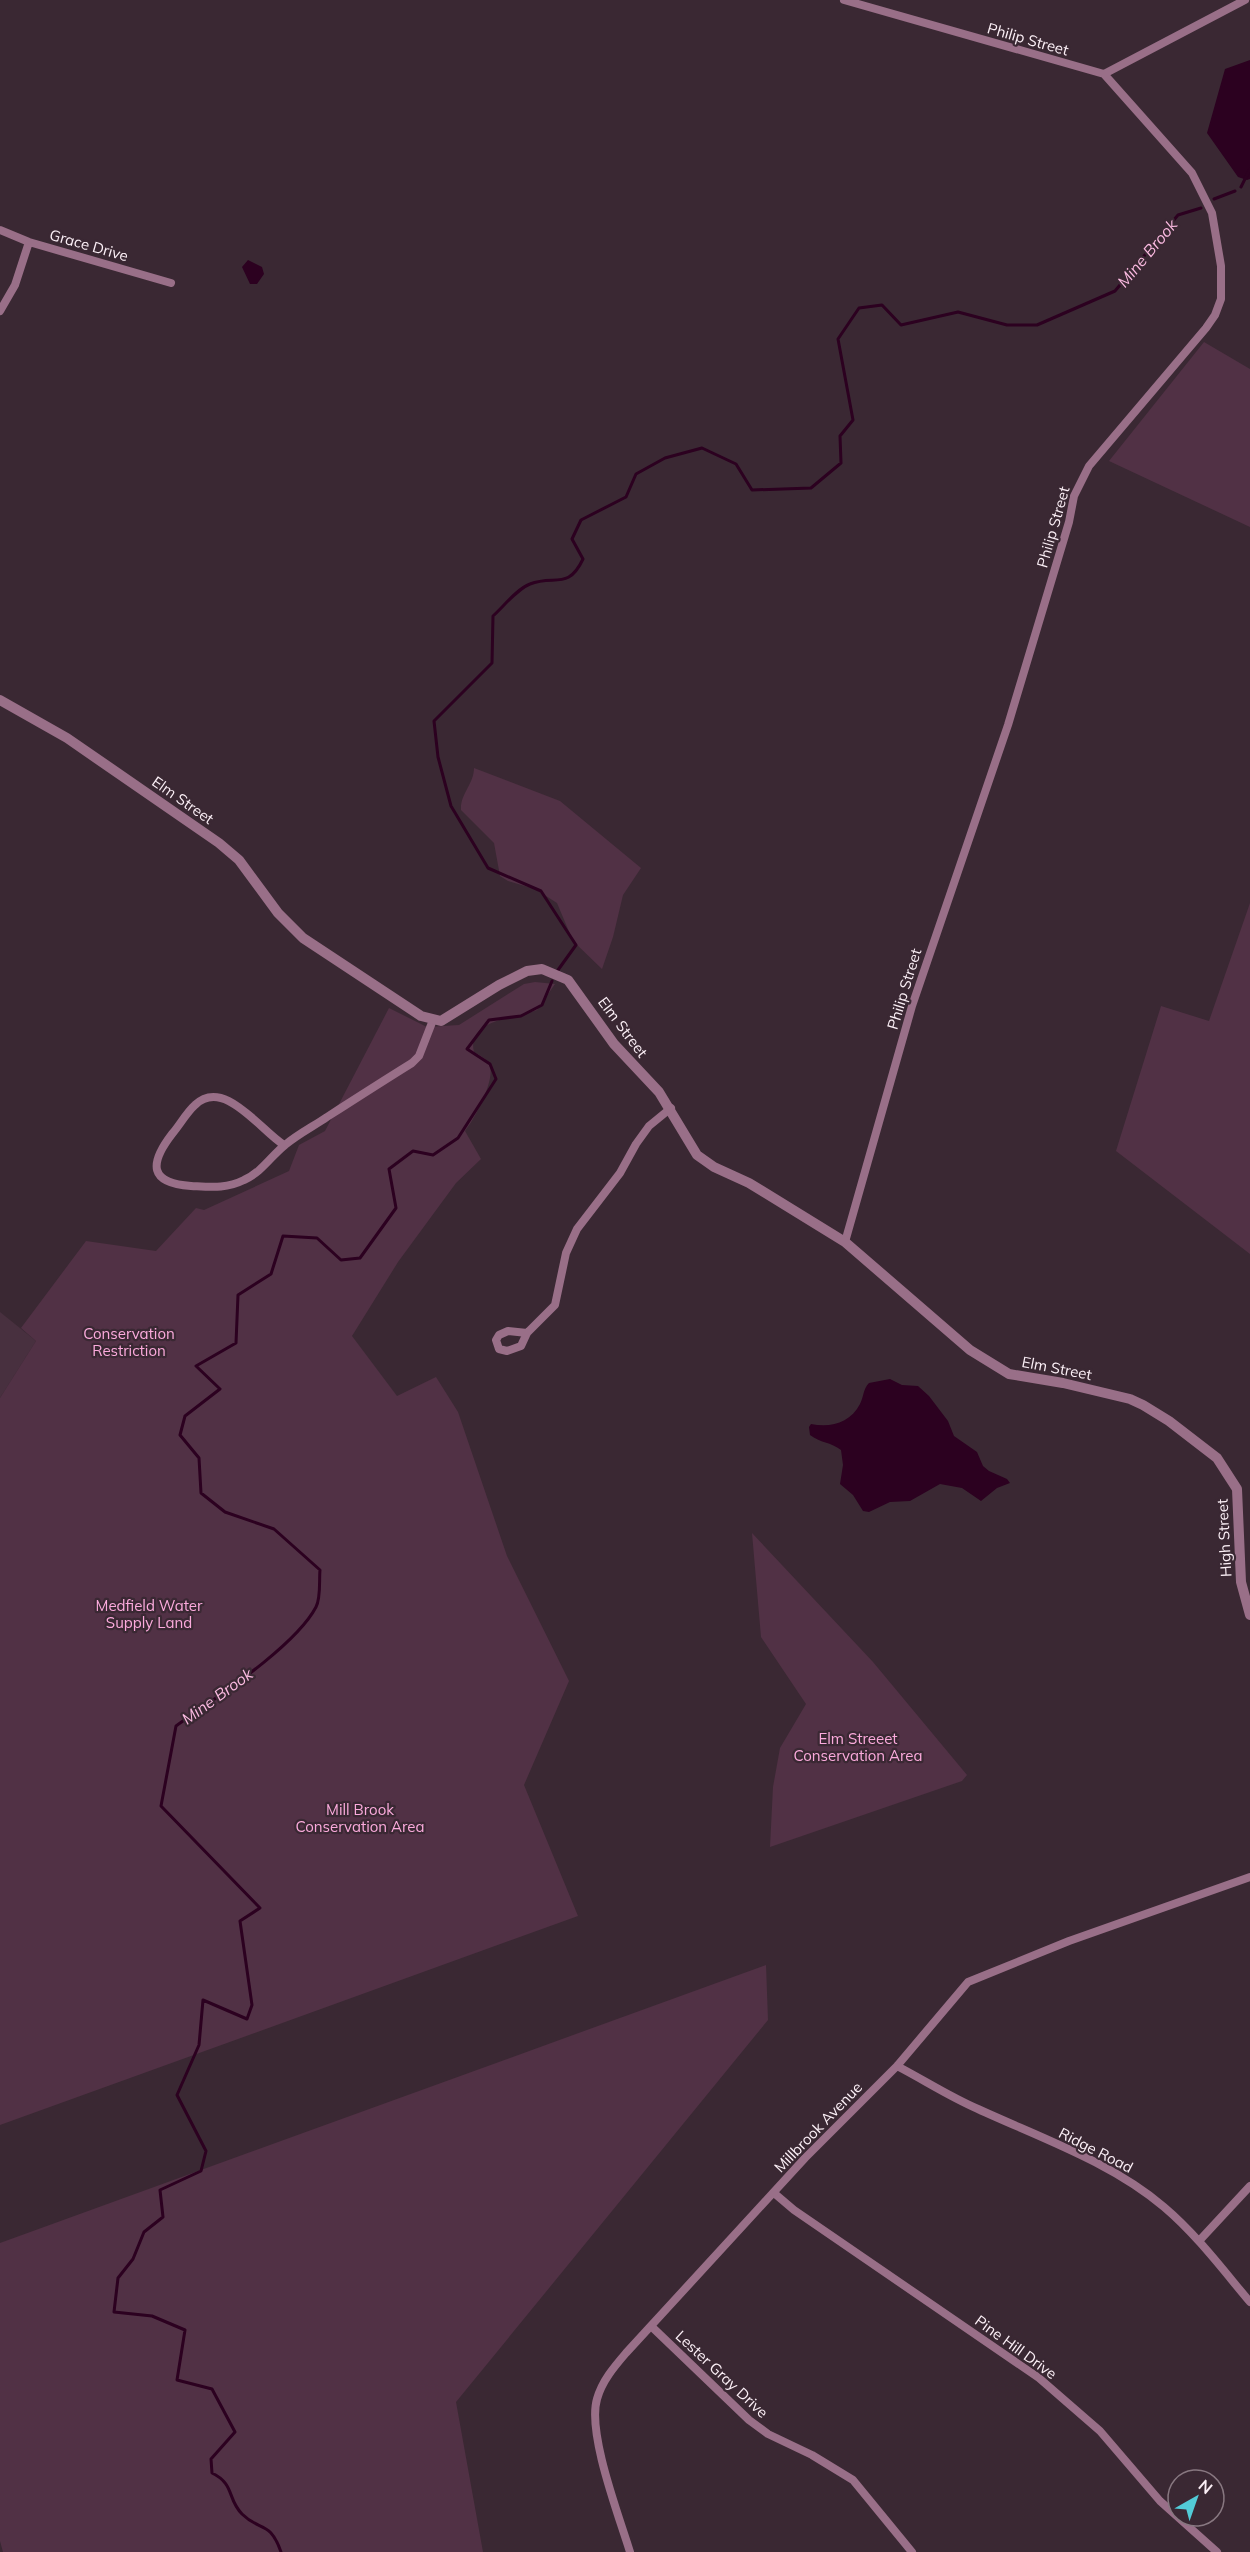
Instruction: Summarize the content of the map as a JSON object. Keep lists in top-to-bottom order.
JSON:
{
  "streets": {
    "street": [
      "Philip Street",
      "Grace Drive",
      "Elm Street",
      "High Street",
      "Millbrook Avenue",
      "Ridge Road",
      "Pine Hill Drive",
      "Lester Gray Drive"
    ]
  },
  "crossings": [
    ["Philip Street", "Elm Street"],
    ["Elm Street", "High Street"],
    ["Millbrook Avenue", "Ridge Road"],
    ["Millbrook Avenue", "Pine Hill Drive"],
    ["Millbrook Avenue", "Lester Gray Drive"]
  ],
  "water": ["Mine Brook"],
  "parks": [
    "Conservation Restriction",
    "Medfield Water Supply Land",
    "Elm Streeet Conservation Area",
    "Mill Brook Conservation Area"
  ],
  "north": "top right"
}
